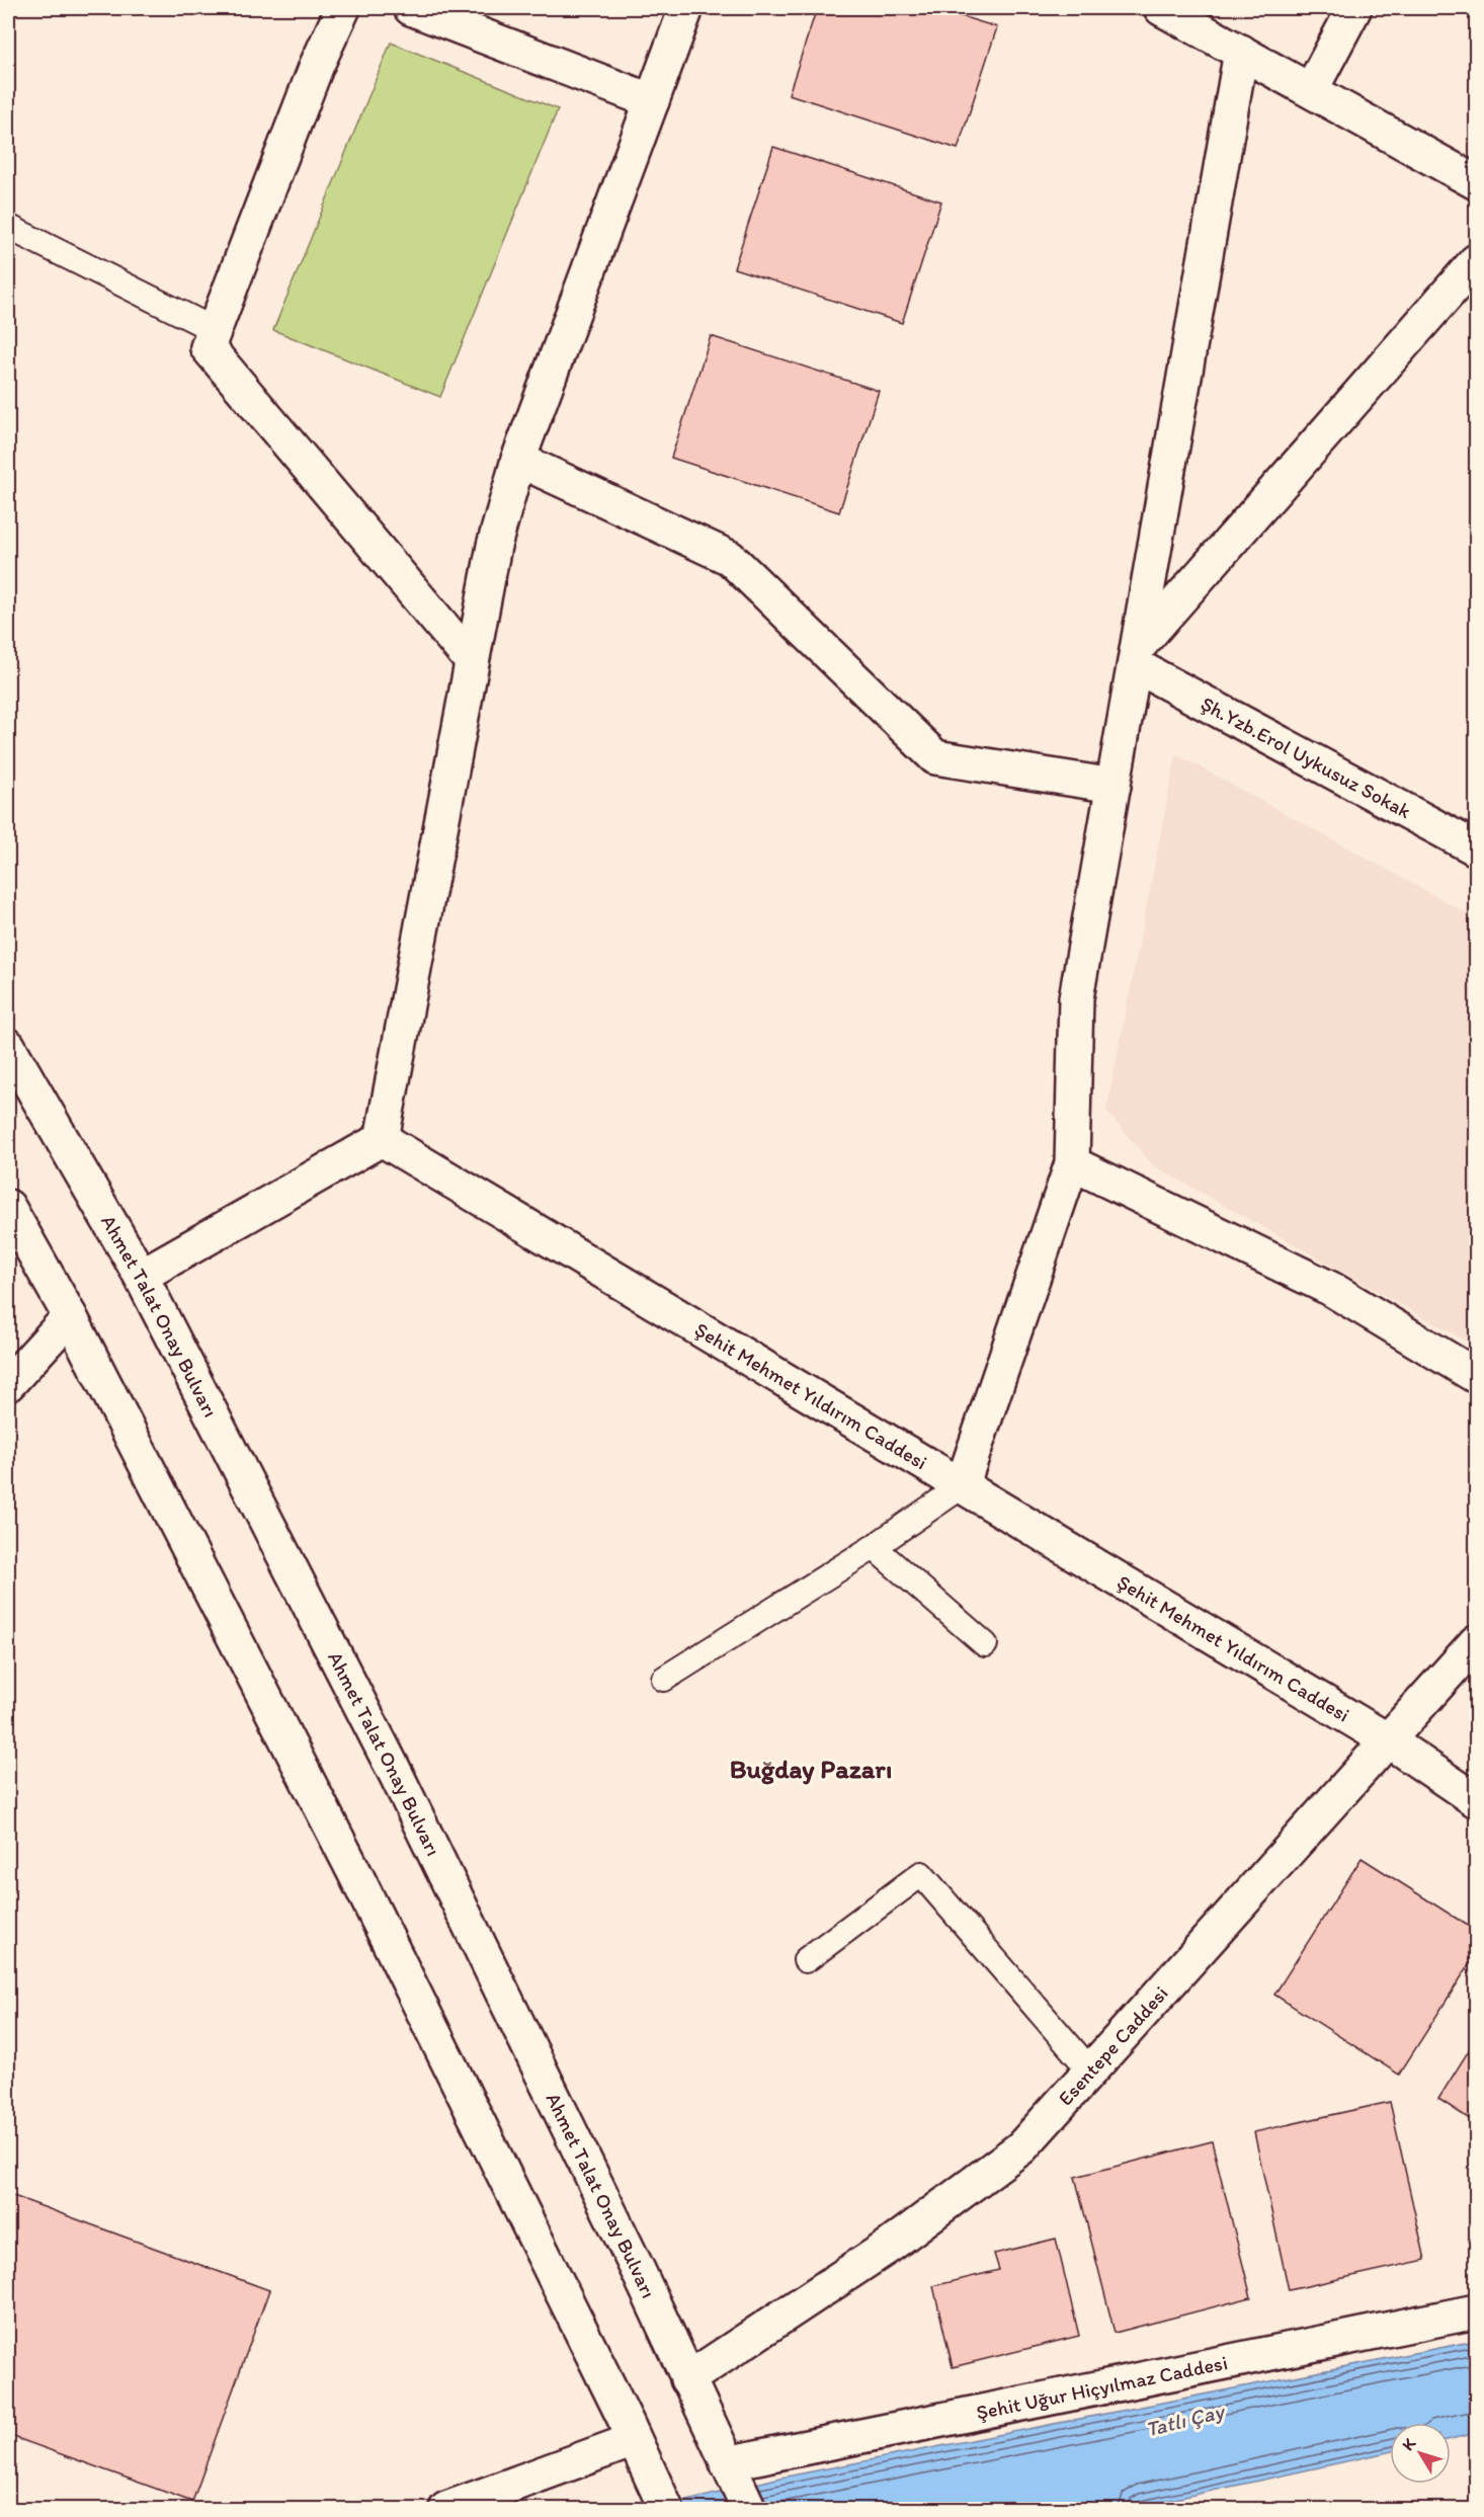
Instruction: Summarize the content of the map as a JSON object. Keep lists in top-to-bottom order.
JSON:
{
  "streets": {
    "street": [
      "Şh.Yzb.Erol Uykusuz Sokak",
      "Ahmet Talat Onay Bulvarı",
      "Şehit Mehmet Yıldırım Caddesi",
      "Esentepe Caddesi",
      "Şehit Uğur Hiçyılmaz Caddesi"
    ]
  },
  "crossings": [
    ["Ahmet Talat Onay Bulvarı", "Esentepe Caddesi"],
    ["Ahmet Talat Onay Bulvarı", "Şehit Uğur Hiçyılmaz Caddesi"],
    ["Şehit Mehmet Yıldırım Caddesi", "Esentepe Caddesi"]
  ],
  "districts": ["Buğday Pazarı"],
  "water": ["Tatlı Çay"],
  "north": "top left"
}
